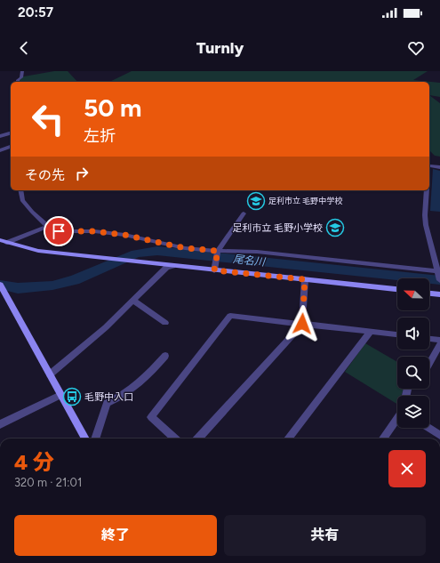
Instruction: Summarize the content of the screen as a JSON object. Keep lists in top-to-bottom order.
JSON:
{
  "water": ["尾名川"],
  "places": {
    "school or university": ["足利市立 毛野中学校", "足利市立 毛野小学校"],
    "bus stop": ["毛野中入口"]
  },
  "north": "left",
  "page": {
    "status": "20:57",
    "header": "Turnly",
    "turn": ["50 m", "左折"],
    "then": "その先",
    "heading": ["4 分", "320 m · 21:01"],
    "buttons": ["終了", "共有"]
  }
}
